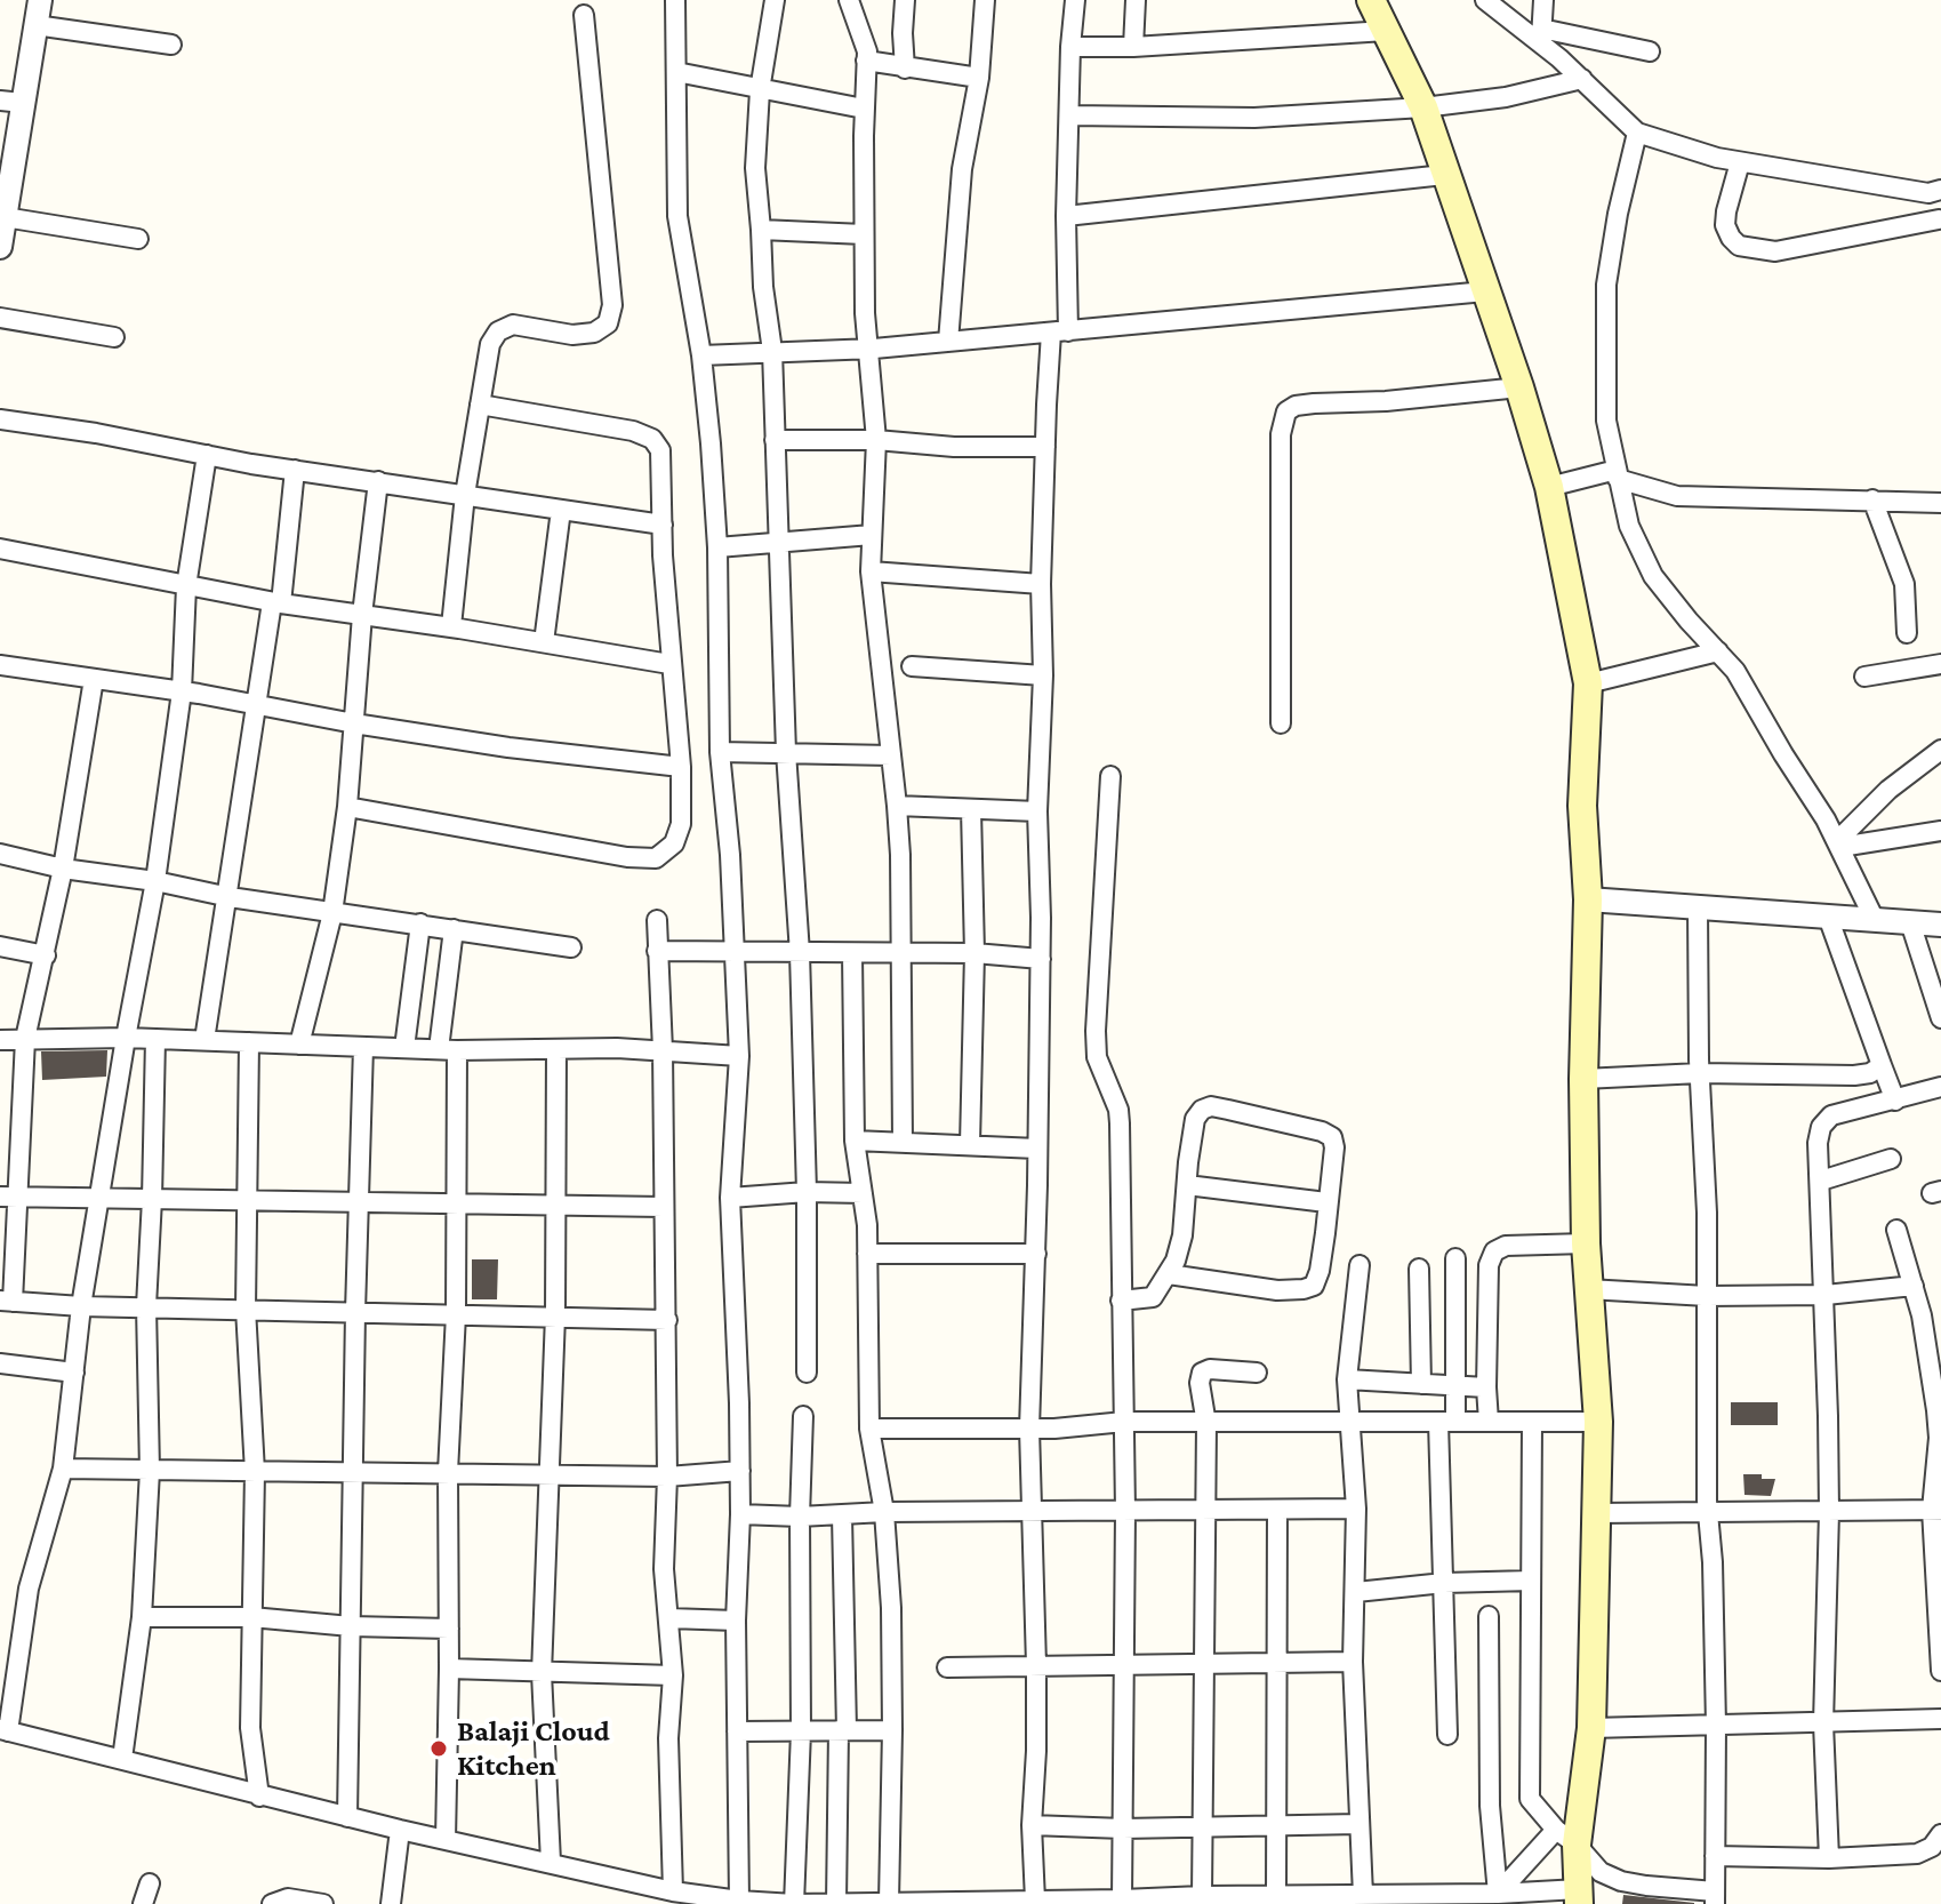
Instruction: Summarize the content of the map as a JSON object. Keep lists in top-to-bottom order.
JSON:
{
  "places": ["Balaji Cloud Kitchen"]
}
